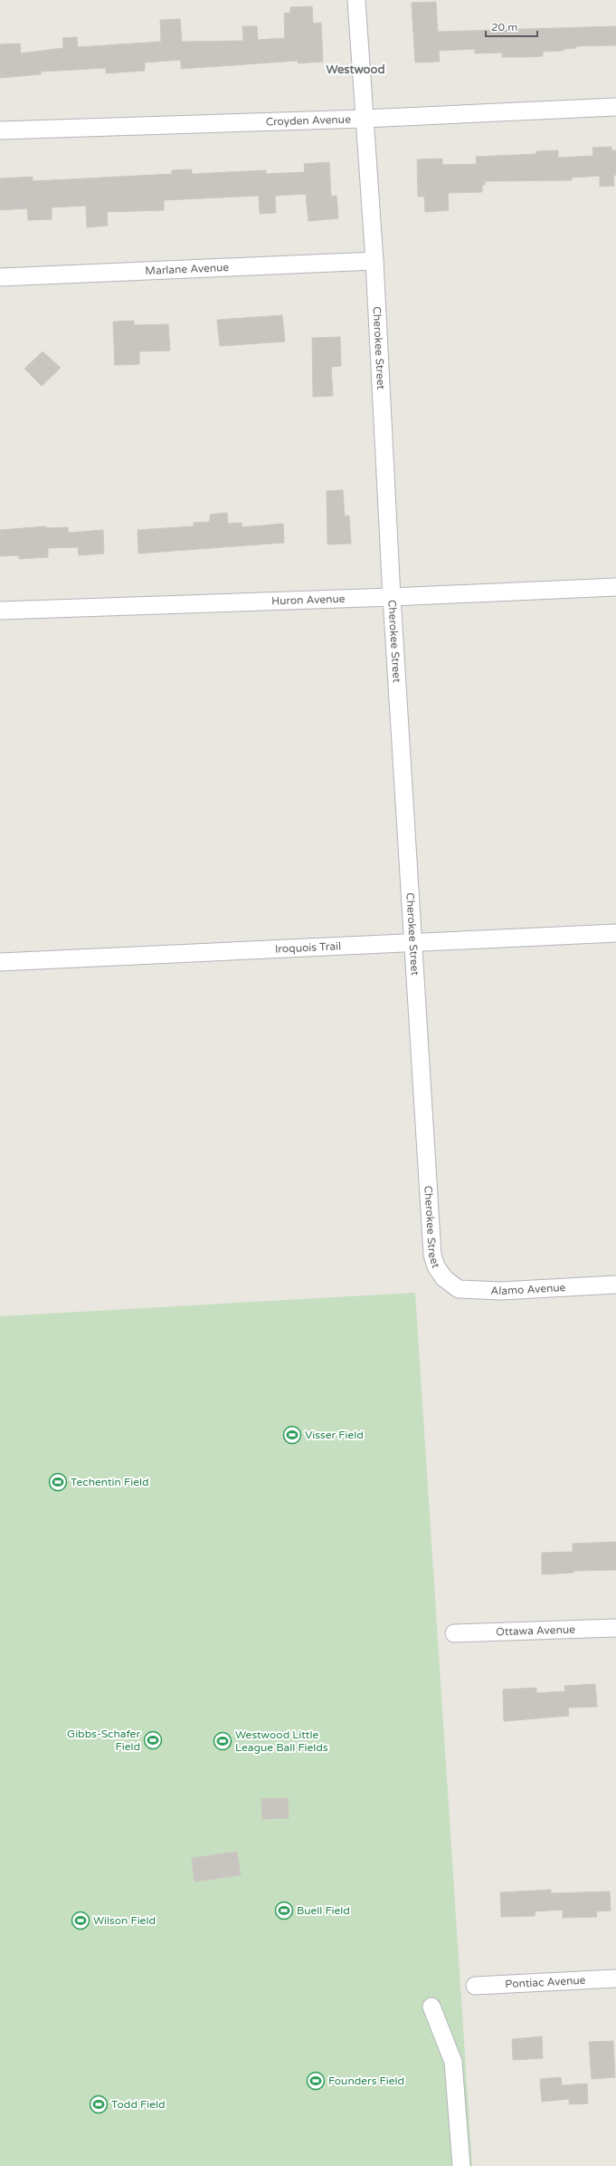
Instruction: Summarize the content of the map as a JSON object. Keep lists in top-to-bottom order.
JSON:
{
  "streets": {
    "street": [
      "Croyden Avenue",
      "Marlane Avenue",
      "Cherokee Street",
      "Huron Avenue",
      "Iroquois Trail",
      "Alamo Avenue",
      "Ottawa Avenue",
      "Pontiac Avenue"
    ]
  },
  "crossings": [
    ["Croyden Avenue", "Cherokee Street"],
    ["Marlane Avenue", "Cherokee Street"],
    ["Cherokee Street", "Huron Avenue"],
    ["Cherokee Street", "Iroquois Trail"],
    ["Cherokee Street", "Alamo Avenue"]
  ],
  "districts": ["Westwood"],
  "places": {
    "sports": [
      "Visser Field",
      "Techentin Field",
      "Gibbs-Schafer Field",
      "Westwood Little League Ball Fields",
      "Buell Field",
      "Wilson Field",
      "Founders Field",
      "Todd Field"
    ]
  },
  "scale_bar": "20 m"
}
